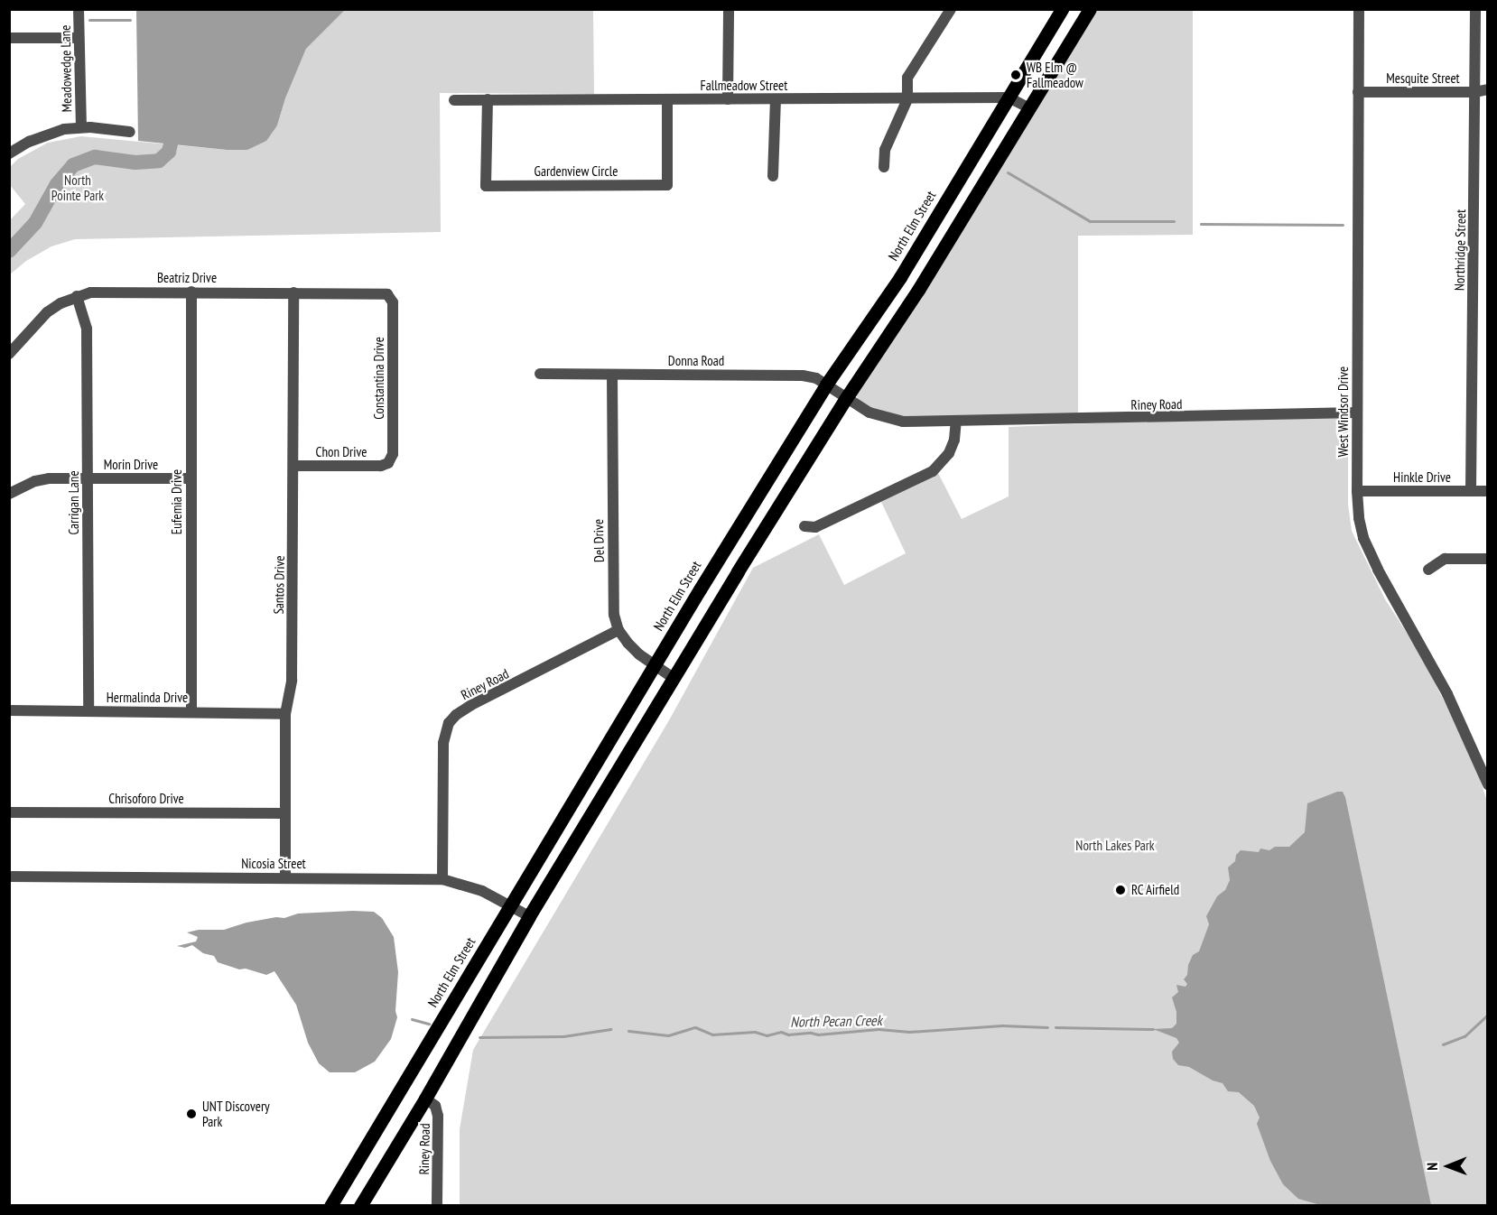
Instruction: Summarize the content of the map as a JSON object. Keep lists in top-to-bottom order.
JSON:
{
  "streets": {
    "main road": ["North Elm Street"],
    "street": [
      "Meadowedge Lane",
      "Mesquite Street",
      "Fallmeadow Street",
      "Gardenview Circle",
      "Northridge Street",
      "Beatriz Drive",
      "Donna Road",
      "Constantina Drive",
      "Riney Road",
      "West Windsor Drive",
      "Chon Drive",
      "Morin Drive",
      "Hinkle Drive",
      "Eufemia Drive",
      "Carrigan Lane",
      "Del Drive",
      "Santos Drive",
      "Hermalinda Drive",
      "Chrisoforo Drive",
      "Nicosia Street"
    ]
  },
  "crossings": [
    ["Mesquite Street", "Northridge Street"],
    ["Mesquite Street", "West Windsor Drive"],
    ["Fallmeadow Street", "Gardenview Circle"],
    ["Fallmeadow Street", "North Elm Street"],
    ["North Elm Street", "Donna Road"],
    ["North Elm Street", "Nicosia Street"],
    ["Northridge Street", "Hinkle Drive"],
    ["Beatriz Drive", "Constantina Drive"],
    ["Beatriz Drive", "Eufemia Drive"],
    ["Beatriz Drive", "Carrigan Lane"],
    ["Beatriz Drive", "Santos Drive"],
    ["Donna Road", "Riney Road"],
    ["Donna Road", "Del Drive"],
    ["Constantina Drive", "Chon Drive"],
    ["Riney Road", "West Windsor Drive"],
    ["Riney Road", "Del Drive"],
    ["Riney Road", "Nicosia Street"],
    ["West Windsor Drive", "Hinkle Drive"],
    ["Chon Drive", "Santos Drive"],
    ["Morin Drive", "Eufemia Drive"],
    ["Morin Drive", "Carrigan Lane"],
    ["Eufemia Drive", "Hermalinda Drive"],
    ["Carrigan Lane", "Hermalinda Drive"],
    ["Santos Drive", "Hermalinda Drive"],
    ["Santos Drive", "Chrisoforo Drive"],
    ["Santos Drive", "Nicosia Street"]
  ],
  "water": ["North Pecan Creek"],
  "parks": ["North Pointe Park", "North Lakes Park"],
  "places": ["WB Elm @ Fallmeadow", "RC Airfield", "UNT Discovery Park"],
  "north": "left"
}
